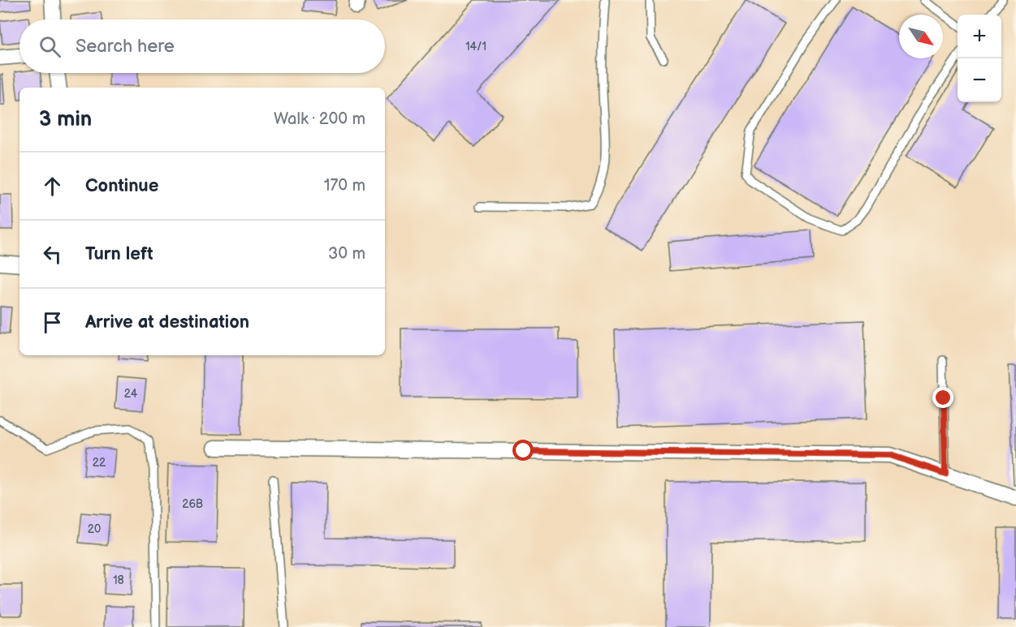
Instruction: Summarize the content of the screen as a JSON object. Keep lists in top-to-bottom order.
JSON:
{
  "house_numbers": [
    "14/1",
    "24",
    "22",
    "26В",
    "20",
    "18"
  ],
  "north": "bottom right",
  "page": {
    "map_buttons": ["+", "−"],
    "search": "Search here",
    "heading": ["3 min", "Walk · 200 m"],
    "list": [
      ["Continue", "170 m"],
      ["Turn left", "30 m"],
      "Arrive at destination"
    ]
  }
}
